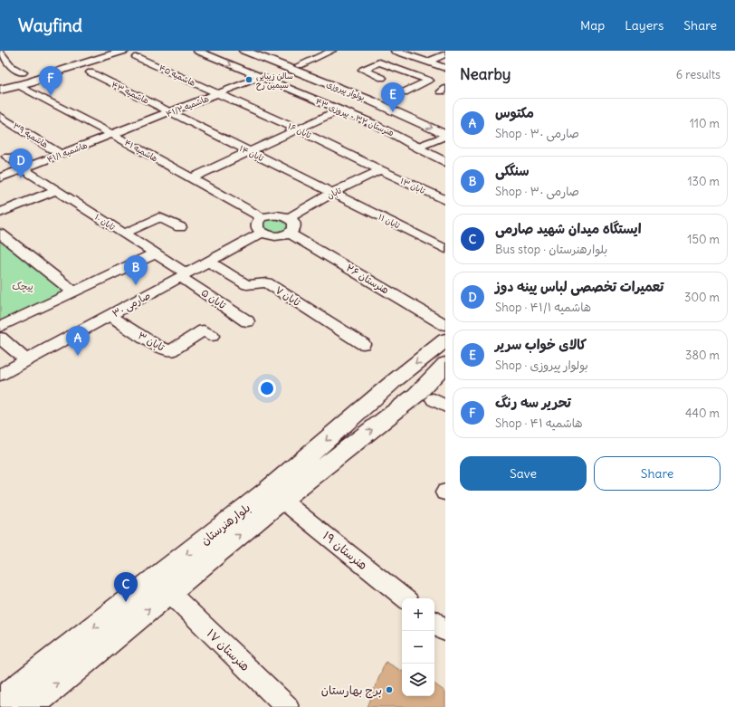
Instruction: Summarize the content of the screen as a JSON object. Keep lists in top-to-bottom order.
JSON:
{
  "streets": {
    "main road": ["بولوار پیروزی", "بلوارهنرستان"],
    "street": [
      "هاشمیه ۴۵",
      "هاشمیه ۴۳",
      "هاشمیه ۴۱/۲",
      "هنرستان ۳۲ - پیروزی ۴۳",
      "تابان ۱۶",
      "هاشمیه ۳۹",
      "هاشمیه ۴۱",
      "هاشمیه ۴۱/۱",
      "تابان ۱۴",
      "تابان ۱۳",
      "تابان",
      "تابان ۱۱",
      "تابان ۱۰",
      "هنرستان ۲۶",
      "تابان ۷",
      "تابان ۵",
      "صارمی ۳۰",
      "تابان ۳",
      "هنرستان ۱۹",
      "هنرستان ۱۷"
    ]
  },
  "crossings": [
    ["هاشمیه ۴۵", "هاشمیه ۴۱/۲"],
    ["هاشمیه ۴۵", "تابان ۱۶"],
    ["هاشمیه ۴۳", "هاشمیه ۴۱/۲"],
    ["هاشمیه ۴۳", "تابان ۱۴"],
    ["هاشمیه ۴۱/۲", "هنرستان ۳۲ - پیروزی ۴۳"],
    ["هاشمیه ۴۱/۲", "تابان ۱۶"],
    ["هاشمیه ۴۱/۲", "هاشمیه ۴۱"],
    ["هاشمیه ۴۱/۲", "هاشمیه ۴۱/۱"],
    ["هاشمیه ۴۱/۲", "تابان ۱۴"],
    ["تابان ۱۶", "تابان ۱۳"],
    ["تابان ۱۶", "تابان"],
    ["هاشمیه ۳۹", "هاشمیه ۴۱/۱"],
    ["هاشمیه ۴۱", "هاشمیه ۴۱/۱"],
    ["هاشمیه ۴۱/۱", "تابان ۱۰"],
    ["تابان ۱۴", "تابان"],
    ["تابان ۱۴", "تابان ۱۱"],
    ["تابان ۱۳", "تابان"],
    ["تابان", "تابان ۱۱"],
    ["تابان ۱۰", "تابان ۵"],
    ["تابان ۱۰", "صارمی ۳۰"],
    ["تابان ۷", "صارمی ۳۰"],
    ["تابان ۵", "صارمی ۳۰"],
    ["صارمی ۳۰", "تابان ۳"],
    ["بلوارهنرستان", "هنرستان ۱۹"],
    ["بلوارهنرستان", "هنرستان ۱۷"]
  ],
  "parks": ["پیچک"],
  "places": ["سالن زیبایی سیمین رخ", "برج بهارستان"],
  "page": {
    "header": "Wayfind",
    "nav": ["Map", "Layers", "Share"],
    "heading": ["Nearby", "6 results"],
    "pins": [
      "F",
      "E",
      "D",
      "B",
      "A",
      "C"
    ],
    "list": [
      {
        "mark": "A",
        "name": "مکتوس",
        "note": "Shop · صارمی ۳۰",
        "value": "110 m"
      },
      {
        "mark": "B",
        "name": "سنگکی",
        "note": "Shop · صارمی ۳۰",
        "value": "130 m"
      },
      {
        "mark": "C",
        "name": "ایستگاه میدان شهید صارمی",
        "note": "Bus stop · بلوارهنرستان",
        "value": "150 m"
      },
      {
        "mark": "D",
        "name": "تعمیرات تخصصی لباس پینه دوز",
        "note": "Shop · هاشمیه ۴۱/۱",
        "value": "300 m"
      },
      {
        "mark": "E",
        "name": "کالای خواب سریر",
        "note": "Shop · بولوار پیروزی",
        "value": "380 m"
      },
      {
        "mark": "F",
        "name": "تحریر سه رنگ",
        "note": "Shop · هاشمیه ۴۱",
        "value": "440 m"
      }
    ],
    "buttons": ["Save", "Share"],
    "map_buttons": ["+", "−"]
  }
}
